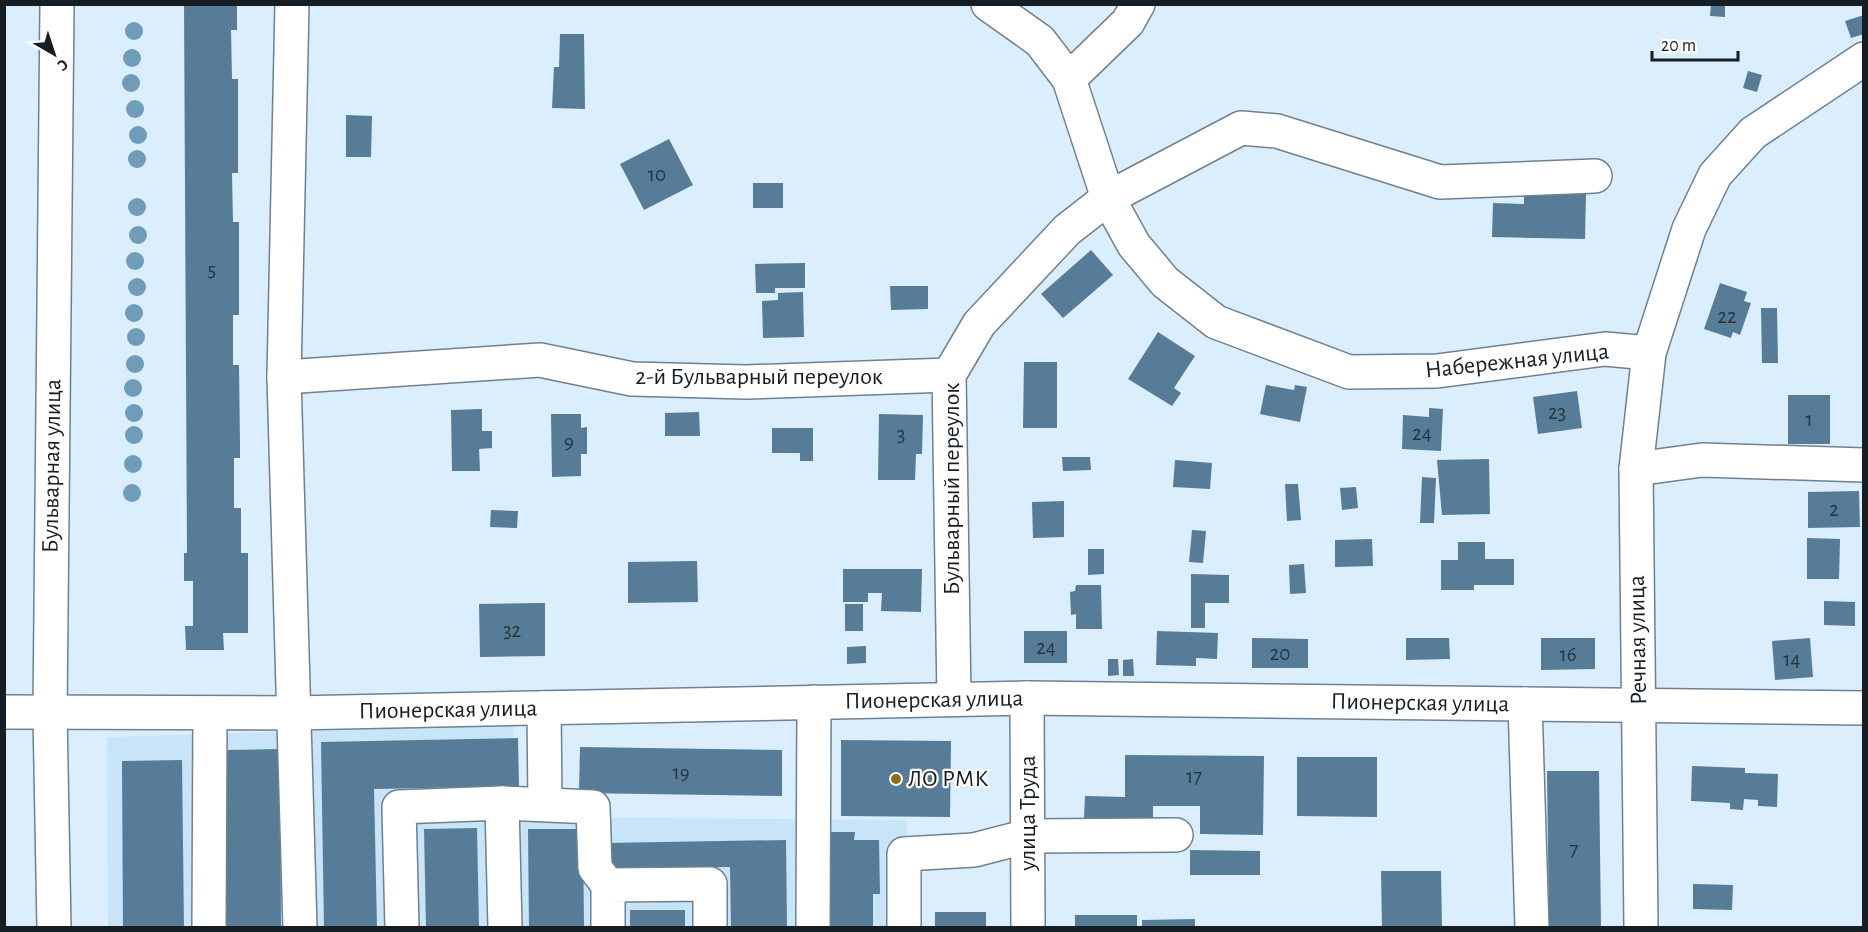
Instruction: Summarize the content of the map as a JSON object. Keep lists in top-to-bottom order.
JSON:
{
  "streets": {
    "street": [
      "Набережная улица",
      "2-й Бульварный переулок",
      "Бульварная улица",
      "Бульварный переулок",
      "Речная улица",
      "Пионерская улица",
      "улица Труда"
    ]
  },
  "crossings": [
    ["Набережная улица", "Бульварный переулок"],
    ["Набережная улица", "Речная улица"],
    ["2-й Бульварный переулок", "Бульварный переулок"],
    ["Бульварная улица", "Пионерская улица"],
    ["Бульварный переулок", "Пионерская улица"],
    ["Речная улица", "Пионерская улица"],
    ["Пионерская улица", "улица Труда"]
  ],
  "places": ["ЛО РМК"],
  "house_numbers": [
    "10",
    "5",
    "22",
    "23",
    "1",
    "24",
    "3",
    "9",
    "2",
    "32",
    "24",
    "20",
    "16",
    "14",
    "19",
    "17",
    "7"
  ],
  "scale_bar": "20 m",
  "north": "bottom right"
}
